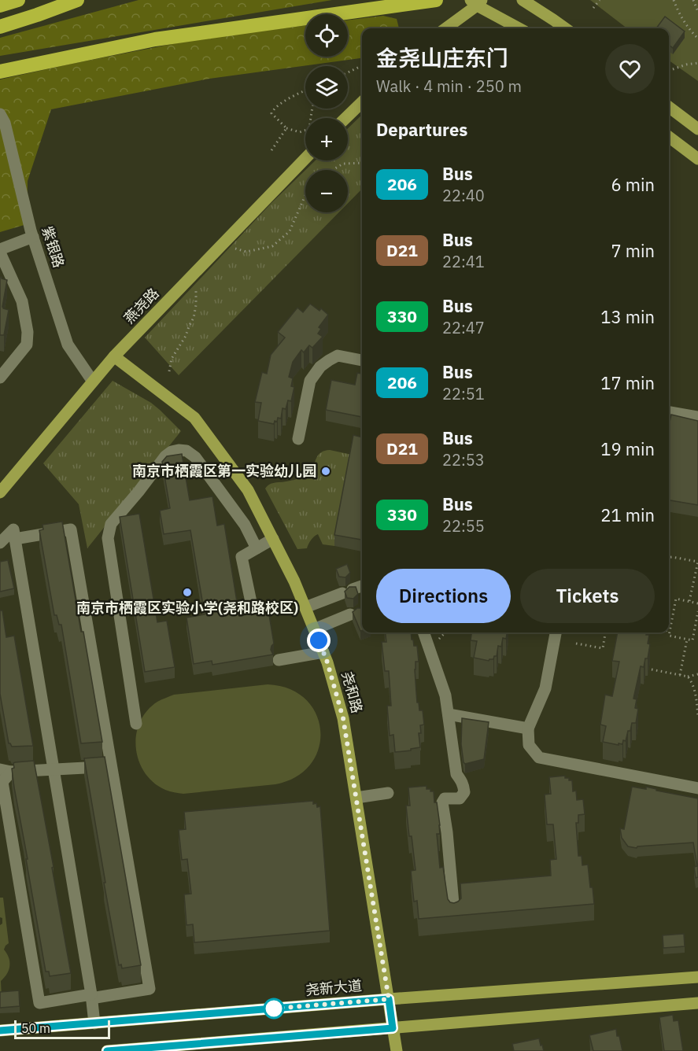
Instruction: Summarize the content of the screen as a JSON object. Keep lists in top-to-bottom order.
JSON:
{
  "streets": {
    "main road": ["燕尧路", "尧和路", "尧新大道"],
    "street": ["紫银路"]
  },
  "crossings": [
    ["紫银路", "燕尧路"],
    ["燕尧路", "尧和路"],
    ["尧和路", "尧新大道"]
  ],
  "places": ["南京市栖霞区第一实验幼儿园", "南京市栖霞区实验小学(尧和路校区)"],
  "lines": ["bus line 206"],
  "scale_bar": "50 m",
  "page": {
    "map_buttons": ["+", "−"],
    "heading": [
      ["金尧山庄东门", "Walk · 4 min · 250 m"],
      "Departures"
    ],
    "list": [
      {
        "mark": "206",
        "name": "Bus",
        "note": "22:40",
        "value": "6 min"
      },
      {
        "mark": "D21",
        "name": "Bus",
        "note": "22:41",
        "value": "7 min"
      },
      {
        "mark": "330",
        "name": "Bus",
        "note": "22:47",
        "value": "13 min"
      },
      {
        "mark": "206",
        "name": "Bus",
        "note": "22:51",
        "value": "17 min"
      },
      {
        "mark": "D21",
        "name": "Bus",
        "note": "22:53",
        "value": "19 min"
      },
      {
        "mark": "330",
        "name": "Bus",
        "note": "22:55",
        "value": "21 min"
      }
    ],
    "buttons": ["Directions", "Tickets"],
    "scale": "50 m"
  }
}
